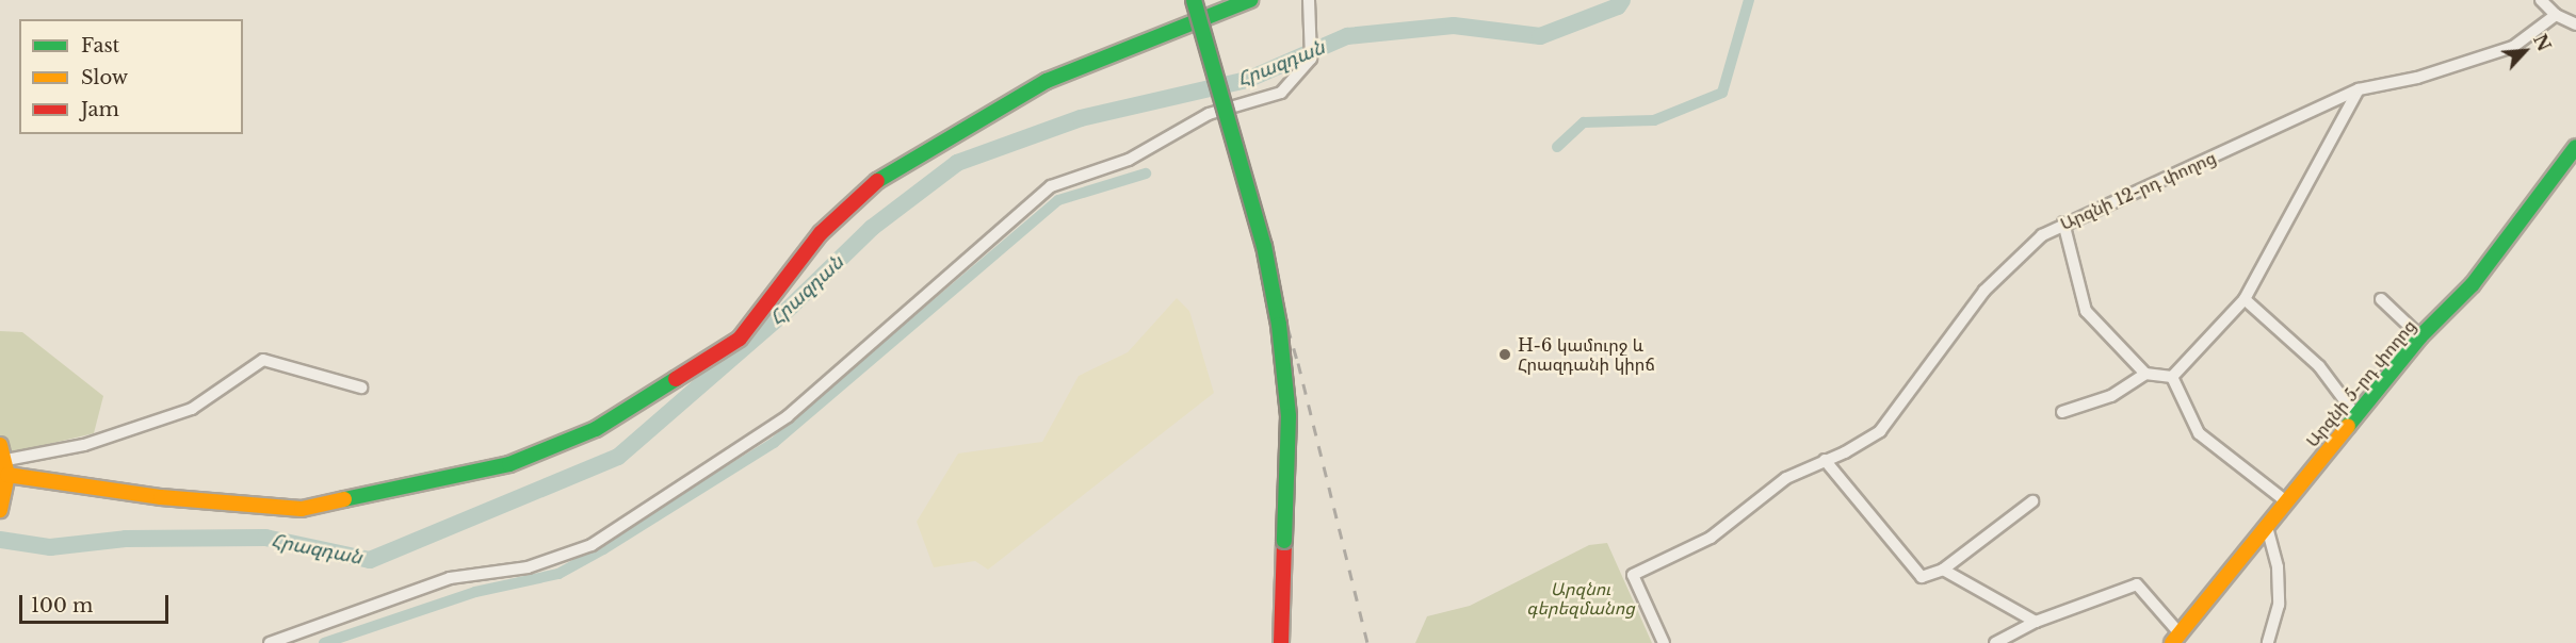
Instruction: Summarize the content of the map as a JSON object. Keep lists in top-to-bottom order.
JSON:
{
  "streets": {
    "street": ["Արզնի 12-րդ փողոց", "Արզնի 5-րդ փողոց"]
  },
  "water": ["Հրազդան"],
  "parks": ["Արզնու գերեզմանոց"],
  "places": ["H-6 կամուրջ և Հրազդանի կիրճ"],
  "legend": ["Fast", "Slow", "Jam"],
  "scale_bar": "100 m",
  "north": "top right"
}
